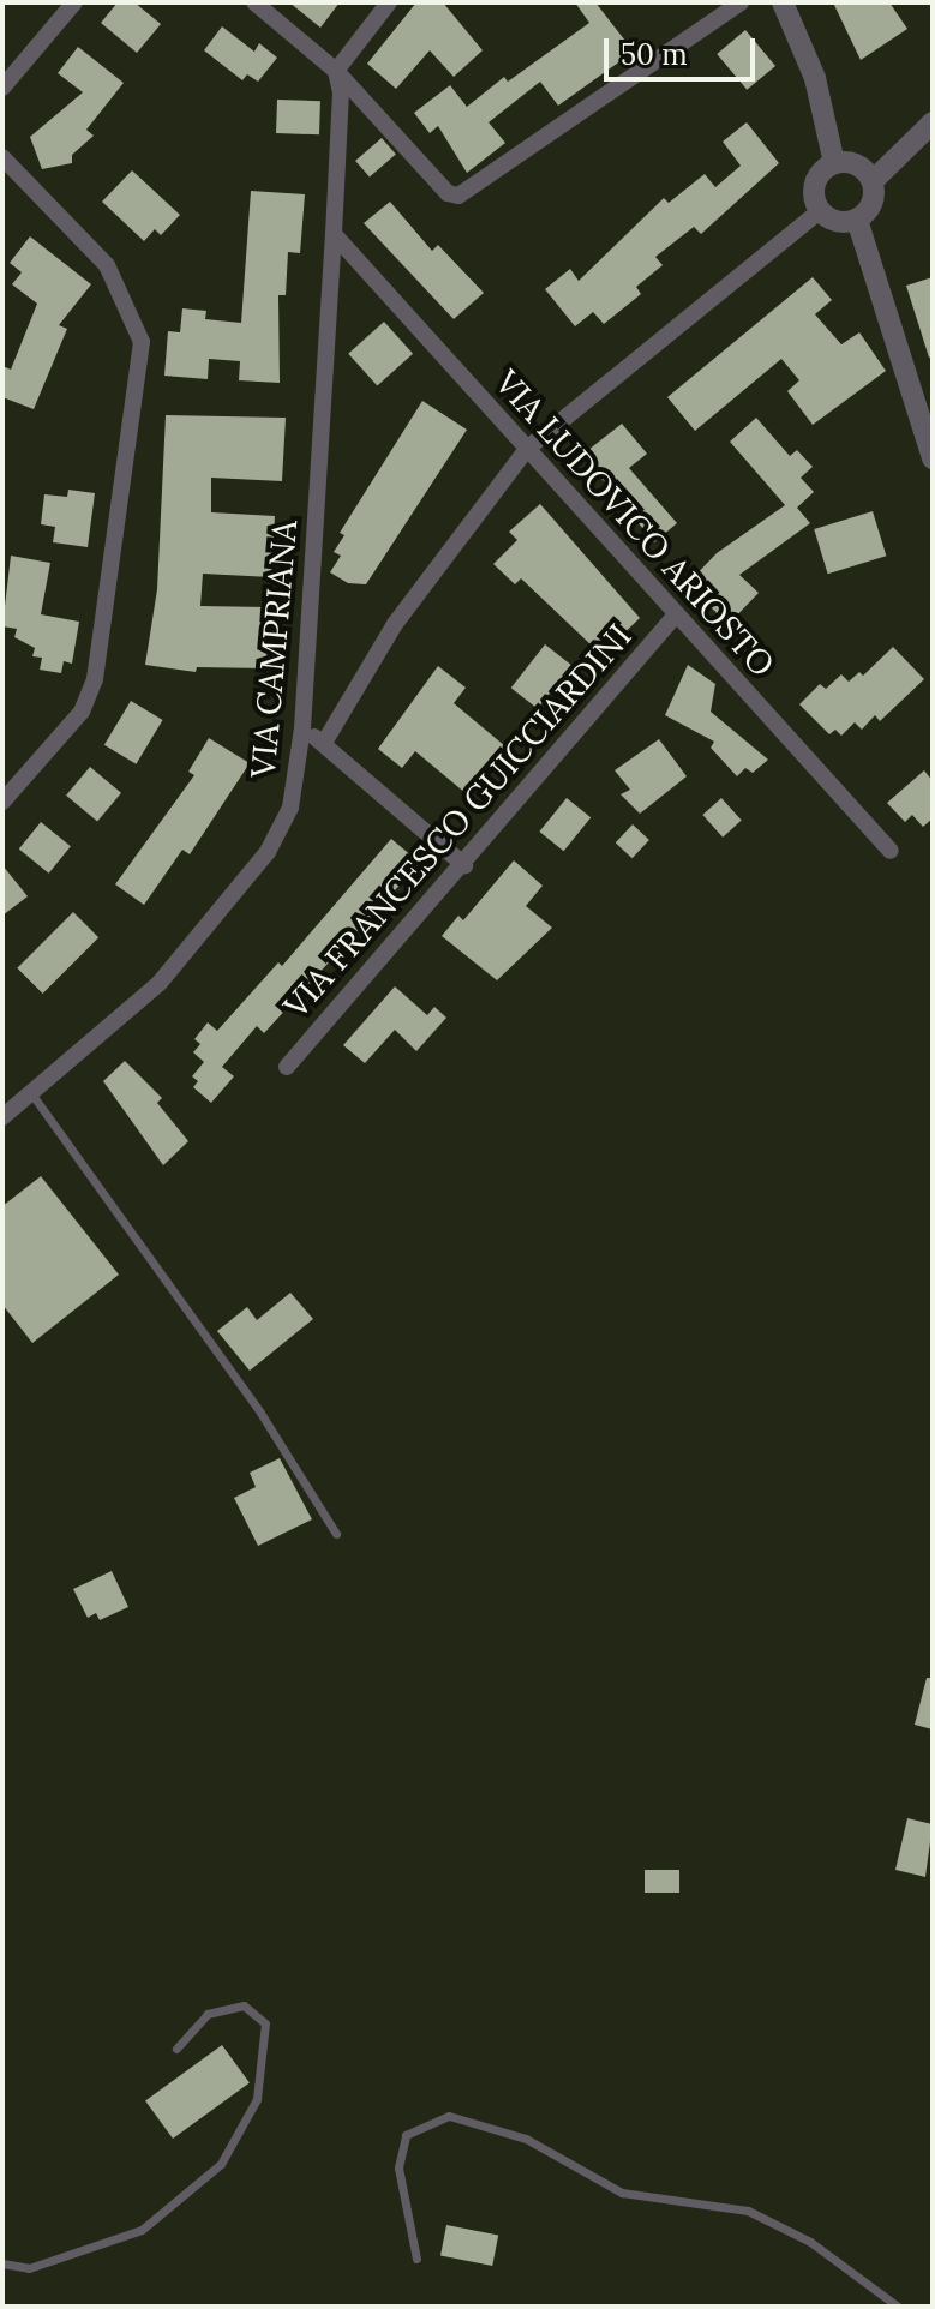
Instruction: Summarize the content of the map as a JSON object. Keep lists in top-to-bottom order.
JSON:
{
  "streets": {
    "street": ["VIA LUDOVICO ARIOSTO", "VIA CAMPRIANA", "VIA FRANCESCO GUICCIARDINI"]
  },
  "crossings": [
    ["VIA LUDOVICO ARIOSTO", "VIA CAMPRIANA"],
    ["VIA LUDOVICO ARIOSTO", "VIA FRANCESCO GUICCIARDINI"]
  ],
  "scale_bar": "50 m"
}
